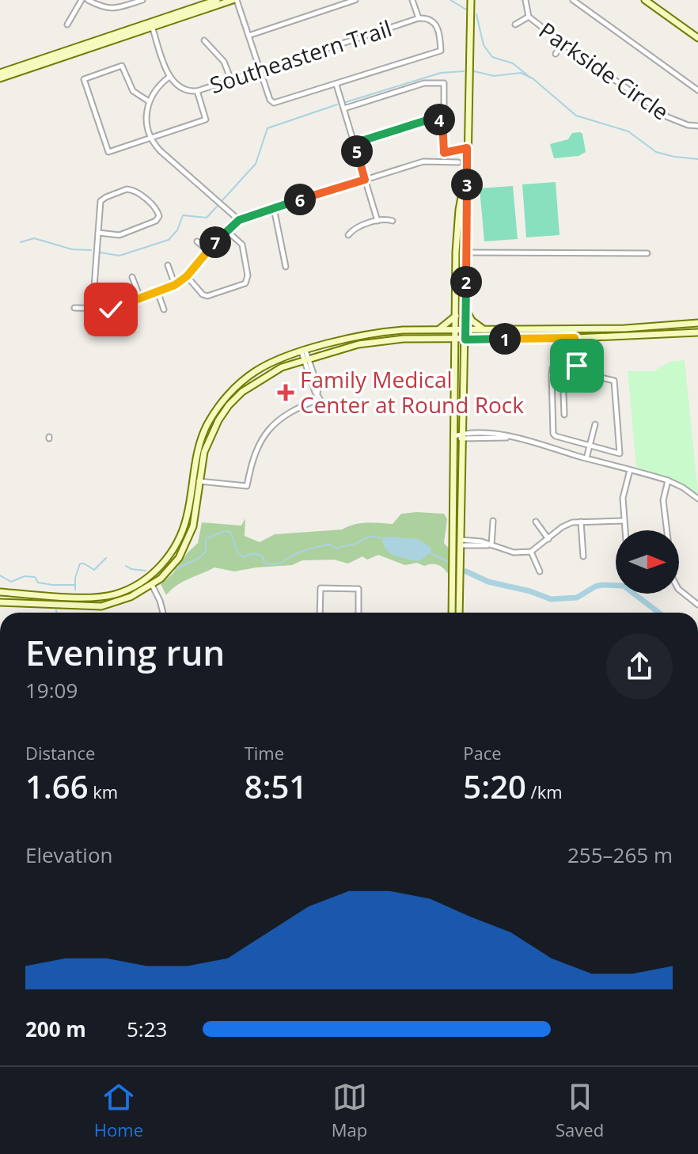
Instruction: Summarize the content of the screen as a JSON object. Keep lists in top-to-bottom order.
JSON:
{
  "streets": {
    "street": ["Southeastern Trail", "Parkside Circle"]
  },
  "places": {
    "health": ["Family Medical Center at Round Rock"]
  },
  "north": "right",
  "page": {
    "pins": [
      "4",
      "5",
      "3",
      "6",
      "7",
      "2",
      "1"
    ],
    "heading": ["Evening run", "19:09"],
    "stats": [
      ["Distance", "1.66 km"],
      ["Time", "8:51"],
      ["Pace", "5:20 /km"]
    ],
    "chart": ["Elevation", "255–265 m"],
    "list": [
      {
        "name": "200 m",
        "note": "5:23"
      }
    ],
    "tabs": ["Home", "Map", "Saved"]
  }
}
